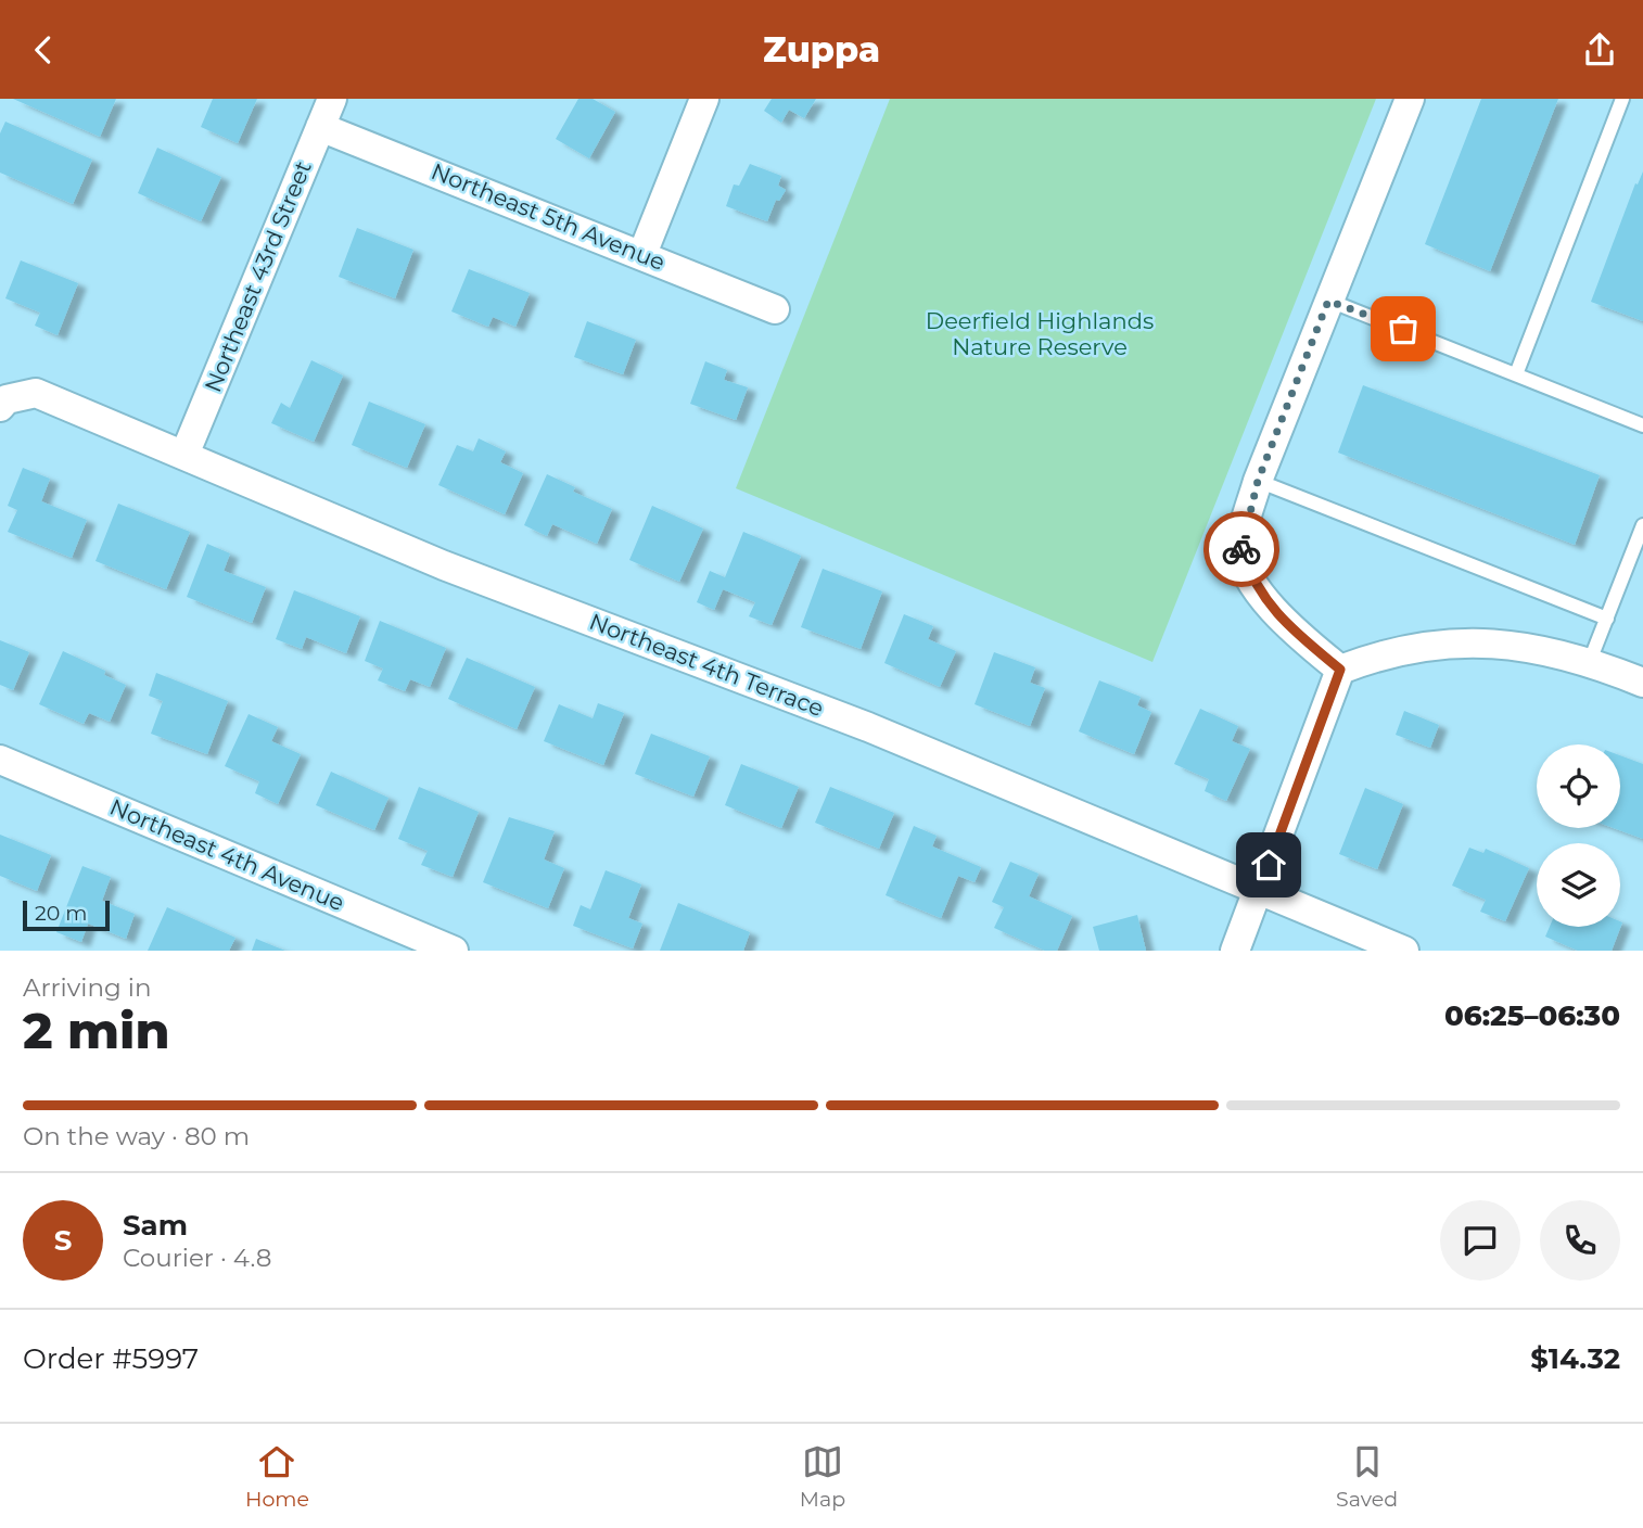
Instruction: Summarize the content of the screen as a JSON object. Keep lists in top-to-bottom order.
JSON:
{
  "streets": {
    "street": [
      "Northeast 5th Avenue",
      "Northeast 43rd Street",
      "Northeast 4th Terrace",
      "Northeast 4th Avenue"
    ]
  },
  "crossings": [
    ["Northeast 5th Avenue", "Northeast 43rd Street"],
    ["Northeast 43rd Street", "Northeast 4th Terrace"]
  ],
  "parks": ["Deerfield Highlands Nature Reserve"],
  "scale_bar": "20 m",
  "page": {
    "header": "Zuppa",
    "scale": "20 m",
    "heading": ["2 min", "Arriving in", "06:25–06:30"],
    "panel": [
      "Sam",
      "Courier · 4.8",
      "Order #5997",
      "$14.32"
    ],
    "bar": "On the way · 80 m",
    "round": "S",
    "tabs": ["Home", "Map", "Saved"]
  }
}
